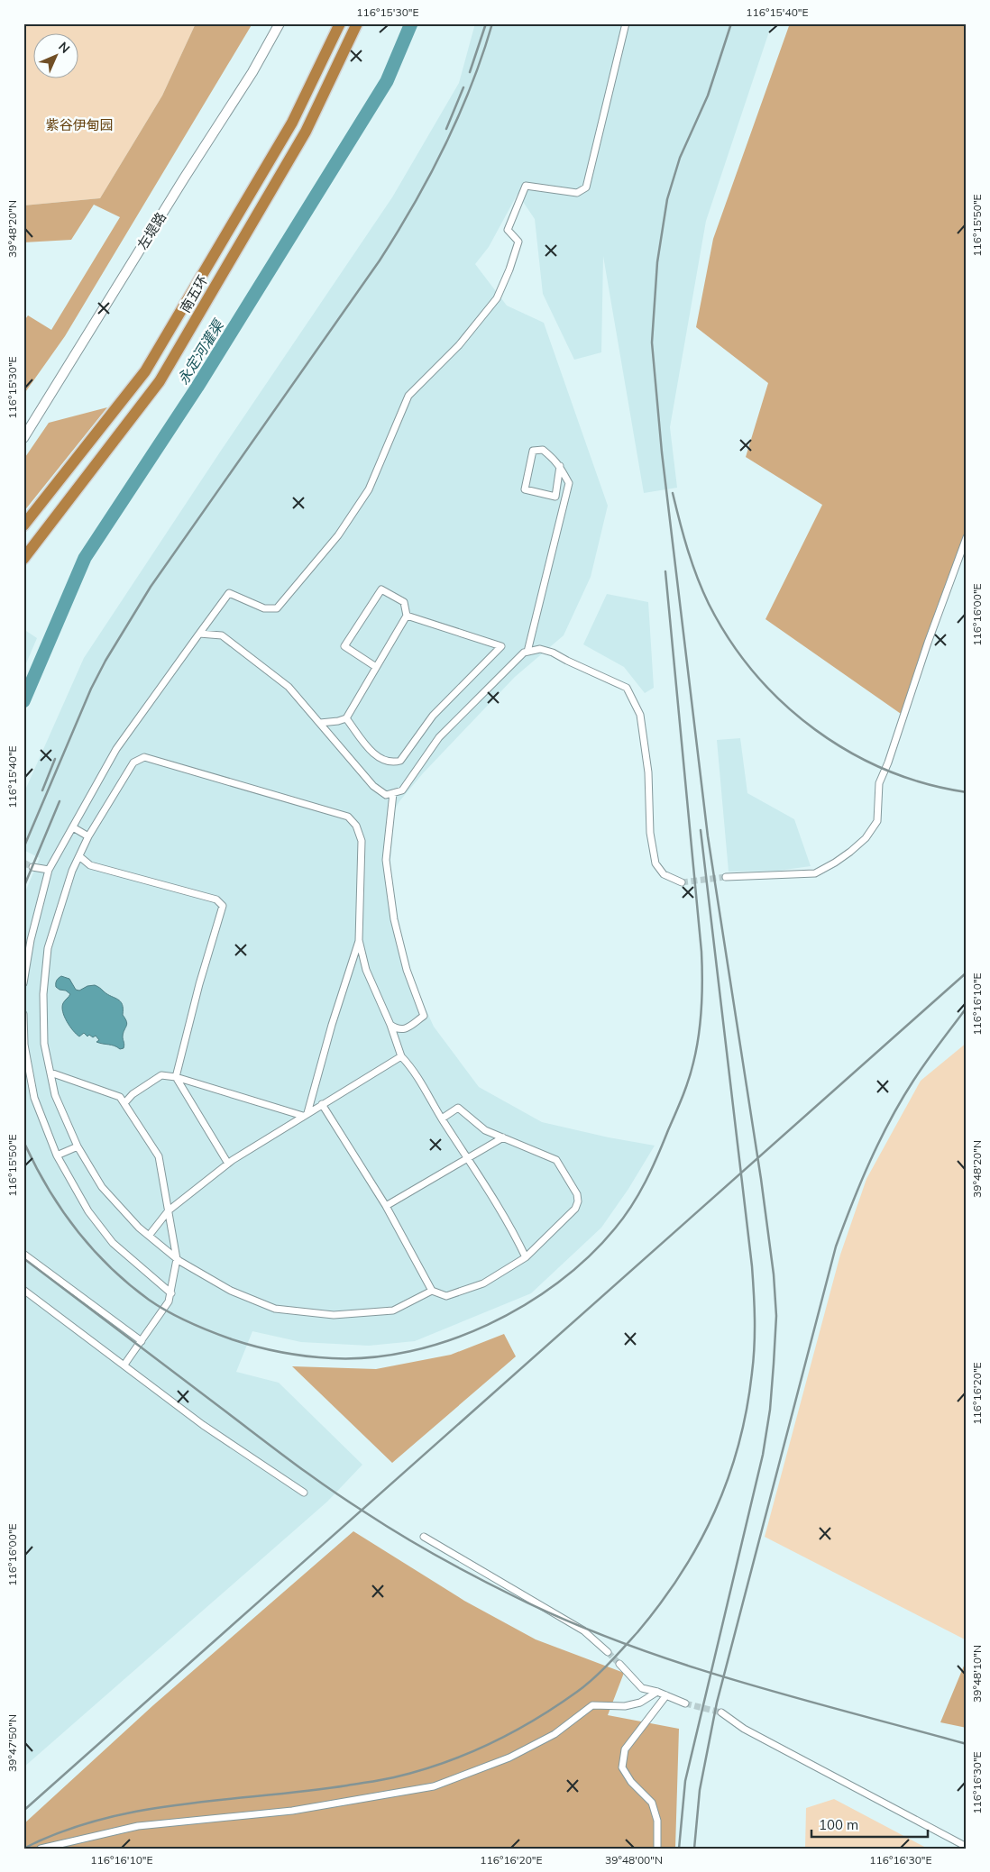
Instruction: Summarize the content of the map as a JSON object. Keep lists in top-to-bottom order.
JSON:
{
  "streets": {
    "highway": ["南五环"],
    "main road": ["左堤路"]
  },
  "water": ["永定河灌渠"],
  "parks": ["紫谷伊甸园"],
  "scale_bar": "100 m",
  "north": "top right",
  "coordinates": [
    "116°15'30\"E",
    "116°15'40\"E",
    "116°15'50\"E",
    "39°48'20\"N",
    "116°16'00\"E",
    "116°16'10\"E",
    "116°16'20\"E",
    "39°48'10\"N",
    "39°47'50\"N",
    "116°16'30\"E",
    "39°48'00\"N"
  ]
}
